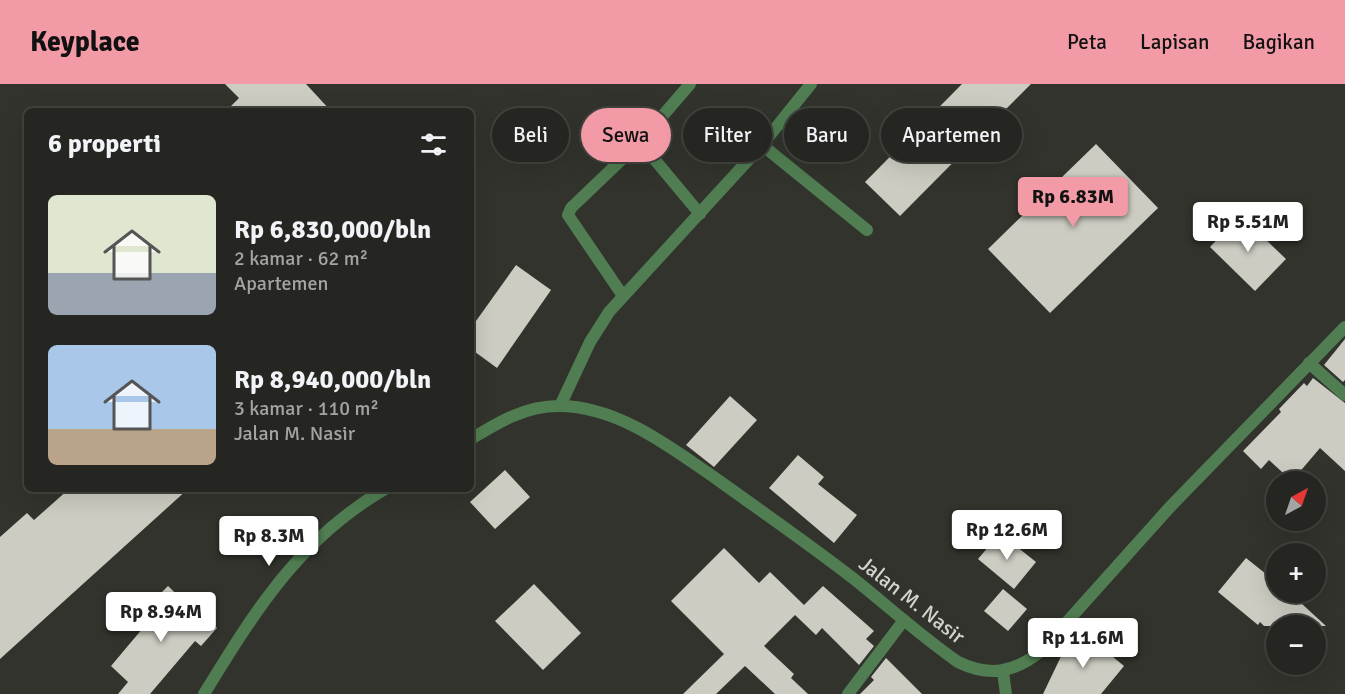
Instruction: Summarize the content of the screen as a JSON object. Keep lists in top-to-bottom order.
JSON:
{
  "streets": {
    "street": ["Jalan M. Nasir"]
  },
  "north": "top right",
  "page": {
    "header": "Keyplace",
    "nav": ["Peta", "Lapisan", "Bagikan"],
    "chip": [
      "Beli",
      "Sewa",
      "Filter",
      "Baru",
      "Apartemen"
    ],
    "heading": "6 properti",
    "price": [
      "Rp 6.83M",
      "Rp 5.51M",
      "Rp 12.6M",
      "Rp 8.3M",
      "Rp 8.94M",
      "Rp 11.6M"
    ],
    "list": [
      {
        "name": "Rp 6,830,000/bln",
        "note": "2 kamar · 62 m² · Apartemen"
      },
      {
        "name": "Rp 8,940,000/bln",
        "note": "3 kamar · 110 m² · Jalan M. Nasir"
      }
    ],
    "map_buttons": ["+", "−"]
  }
}
